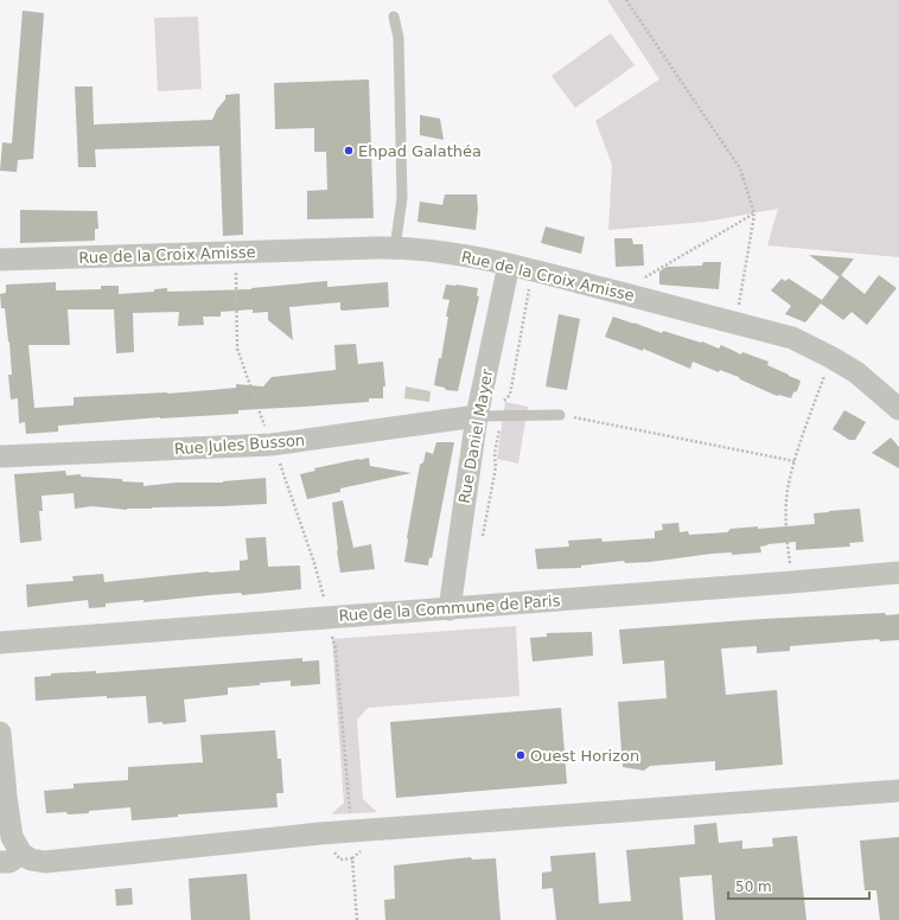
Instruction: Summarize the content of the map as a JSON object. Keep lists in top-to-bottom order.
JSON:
{
  "streets": {
    "street": [
      "Rue de la Croix Amisse",
      "Rue Daniel Mayer",
      "Rue Jules Busson",
      "Rue de la Commune de Paris"
    ]
  },
  "crossings": [
    ["Rue de la Croix Amisse", "Rue Daniel Mayer"],
    ["Rue Daniel Mayer", "Rue Jules Busson"],
    ["Rue Daniel Mayer", "Rue de la Commune de Paris"]
  ],
  "places": ["Ehpad Galathéa", "Ouest Horizon"],
  "scale_bar": "50 m"
}
